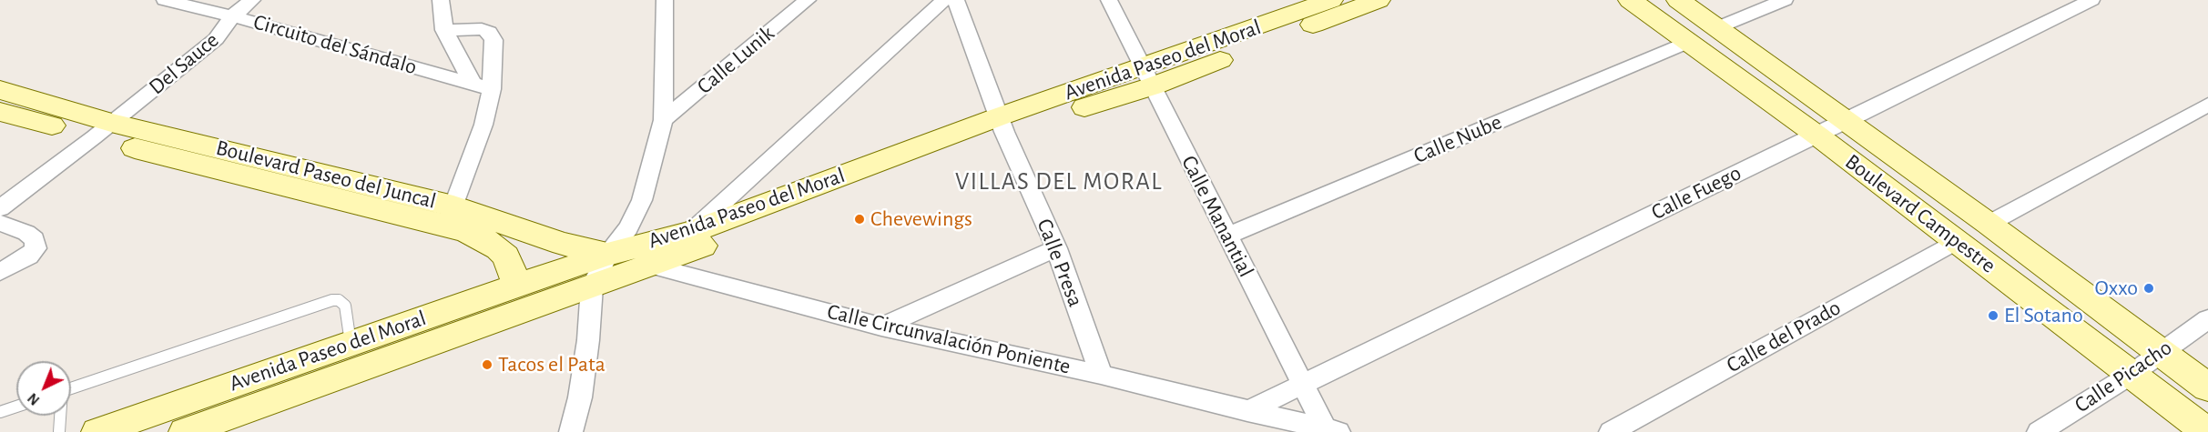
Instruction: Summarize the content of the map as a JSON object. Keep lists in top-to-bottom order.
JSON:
{
  "streets": {
    "street": [
      "Circuito del Sándalo",
      "Calle Lunik",
      "Avenida Paseo del Moral",
      "Del Sauce",
      "Calle Nube",
      "Boulevard Paseo del Juncal",
      "Calle Fuego",
      "Boulevard Campestre",
      "Calle Manantial",
      "Calle Presa",
      "Calle del Prado",
      "Calle Circunvalación Poniente",
      "Calle Picacho"
    ]
  },
  "crossings": [
    ["Circuito del Sándalo", "Del Sauce"],
    ["Avenida Paseo del Moral", "Boulevard Paseo del Juncal"],
    ["Avenida Paseo del Moral", "Calle Manantial"],
    ["Avenida Paseo del Moral", "Calle Presa"],
    ["Avenida Paseo del Moral", "Calle Circunvalación Poniente"],
    ["Del Sauce", "Boulevard Paseo del Juncal"],
    ["Calle Nube", "Boulevard Campestre"],
    ["Calle Nube", "Calle Manantial"],
    ["Boulevard Paseo del Juncal", "Calle Circunvalación Poniente"],
    ["Calle Fuego", "Boulevard Campestre"],
    ["Calle Fuego", "Calle Manantial"],
    ["Boulevard Campestre", "Calle del Prado"],
    ["Boulevard Campestre", "Calle Picacho"],
    ["Calle Manantial", "Calle Circunvalación Poniente"],
    ["Calle Presa", "Calle Circunvalación Poniente"]
  ],
  "districts": ["VILLAS DEL MORAL"],
  "places": [
    "Chevewings",
    "Oxxo",
    "El Sotano",
    "Tacos el Pata"
  ],
  "north": "bottom left"
}
